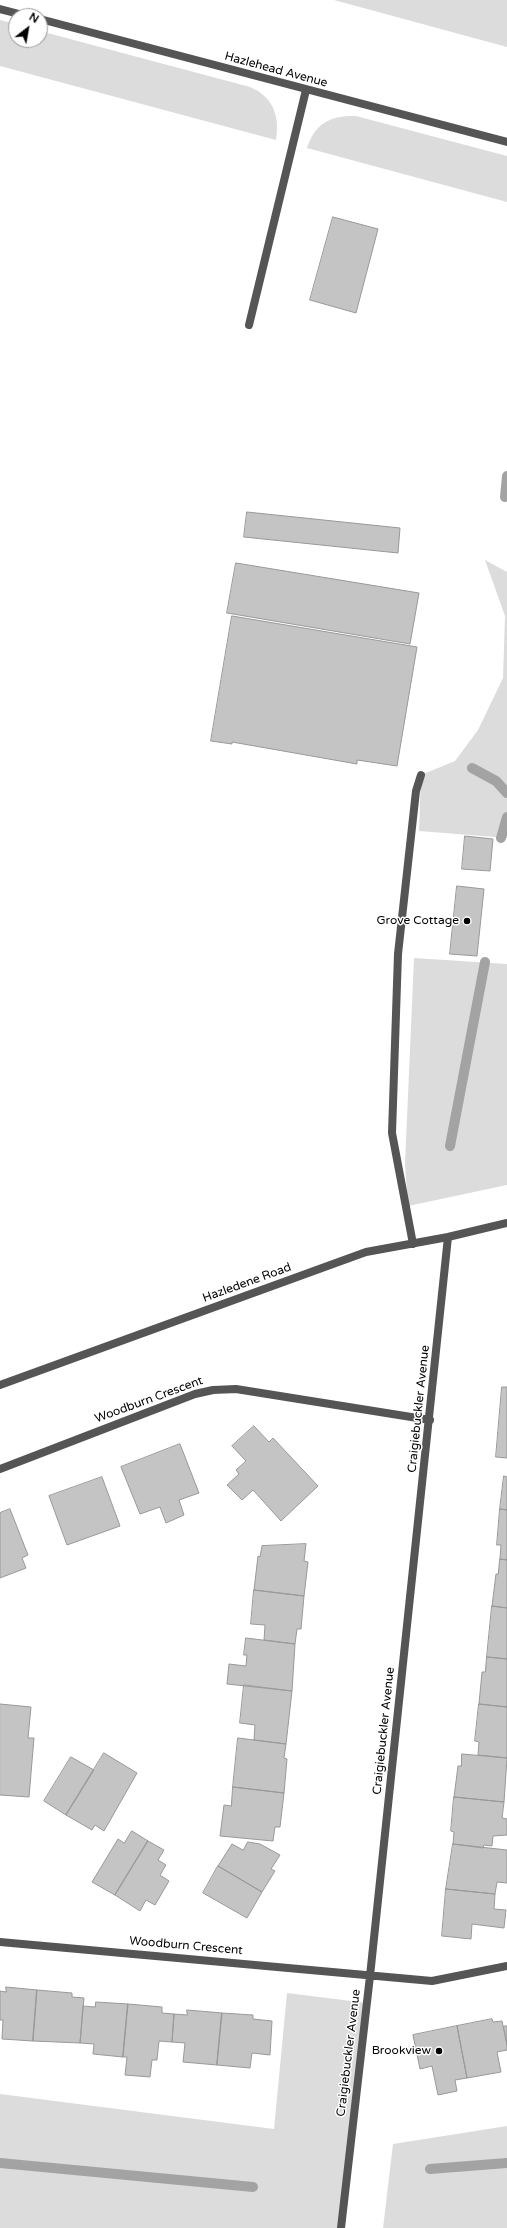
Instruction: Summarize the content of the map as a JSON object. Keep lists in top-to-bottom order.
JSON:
{
  "streets": {
    "street": [
      "Hazlehead Avenue",
      "Hazledene Road",
      "Woodburn Crescent",
      "Craigiebuckler Avenue"
    ]
  },
  "crossings": [
    ["Hazledene Road", "Craigiebuckler Avenue"],
    ["Woodburn Crescent", "Craigiebuckler Avenue"]
  ],
  "places": ["Grove Cottage", "Brookview"],
  "north": "top right"
}
